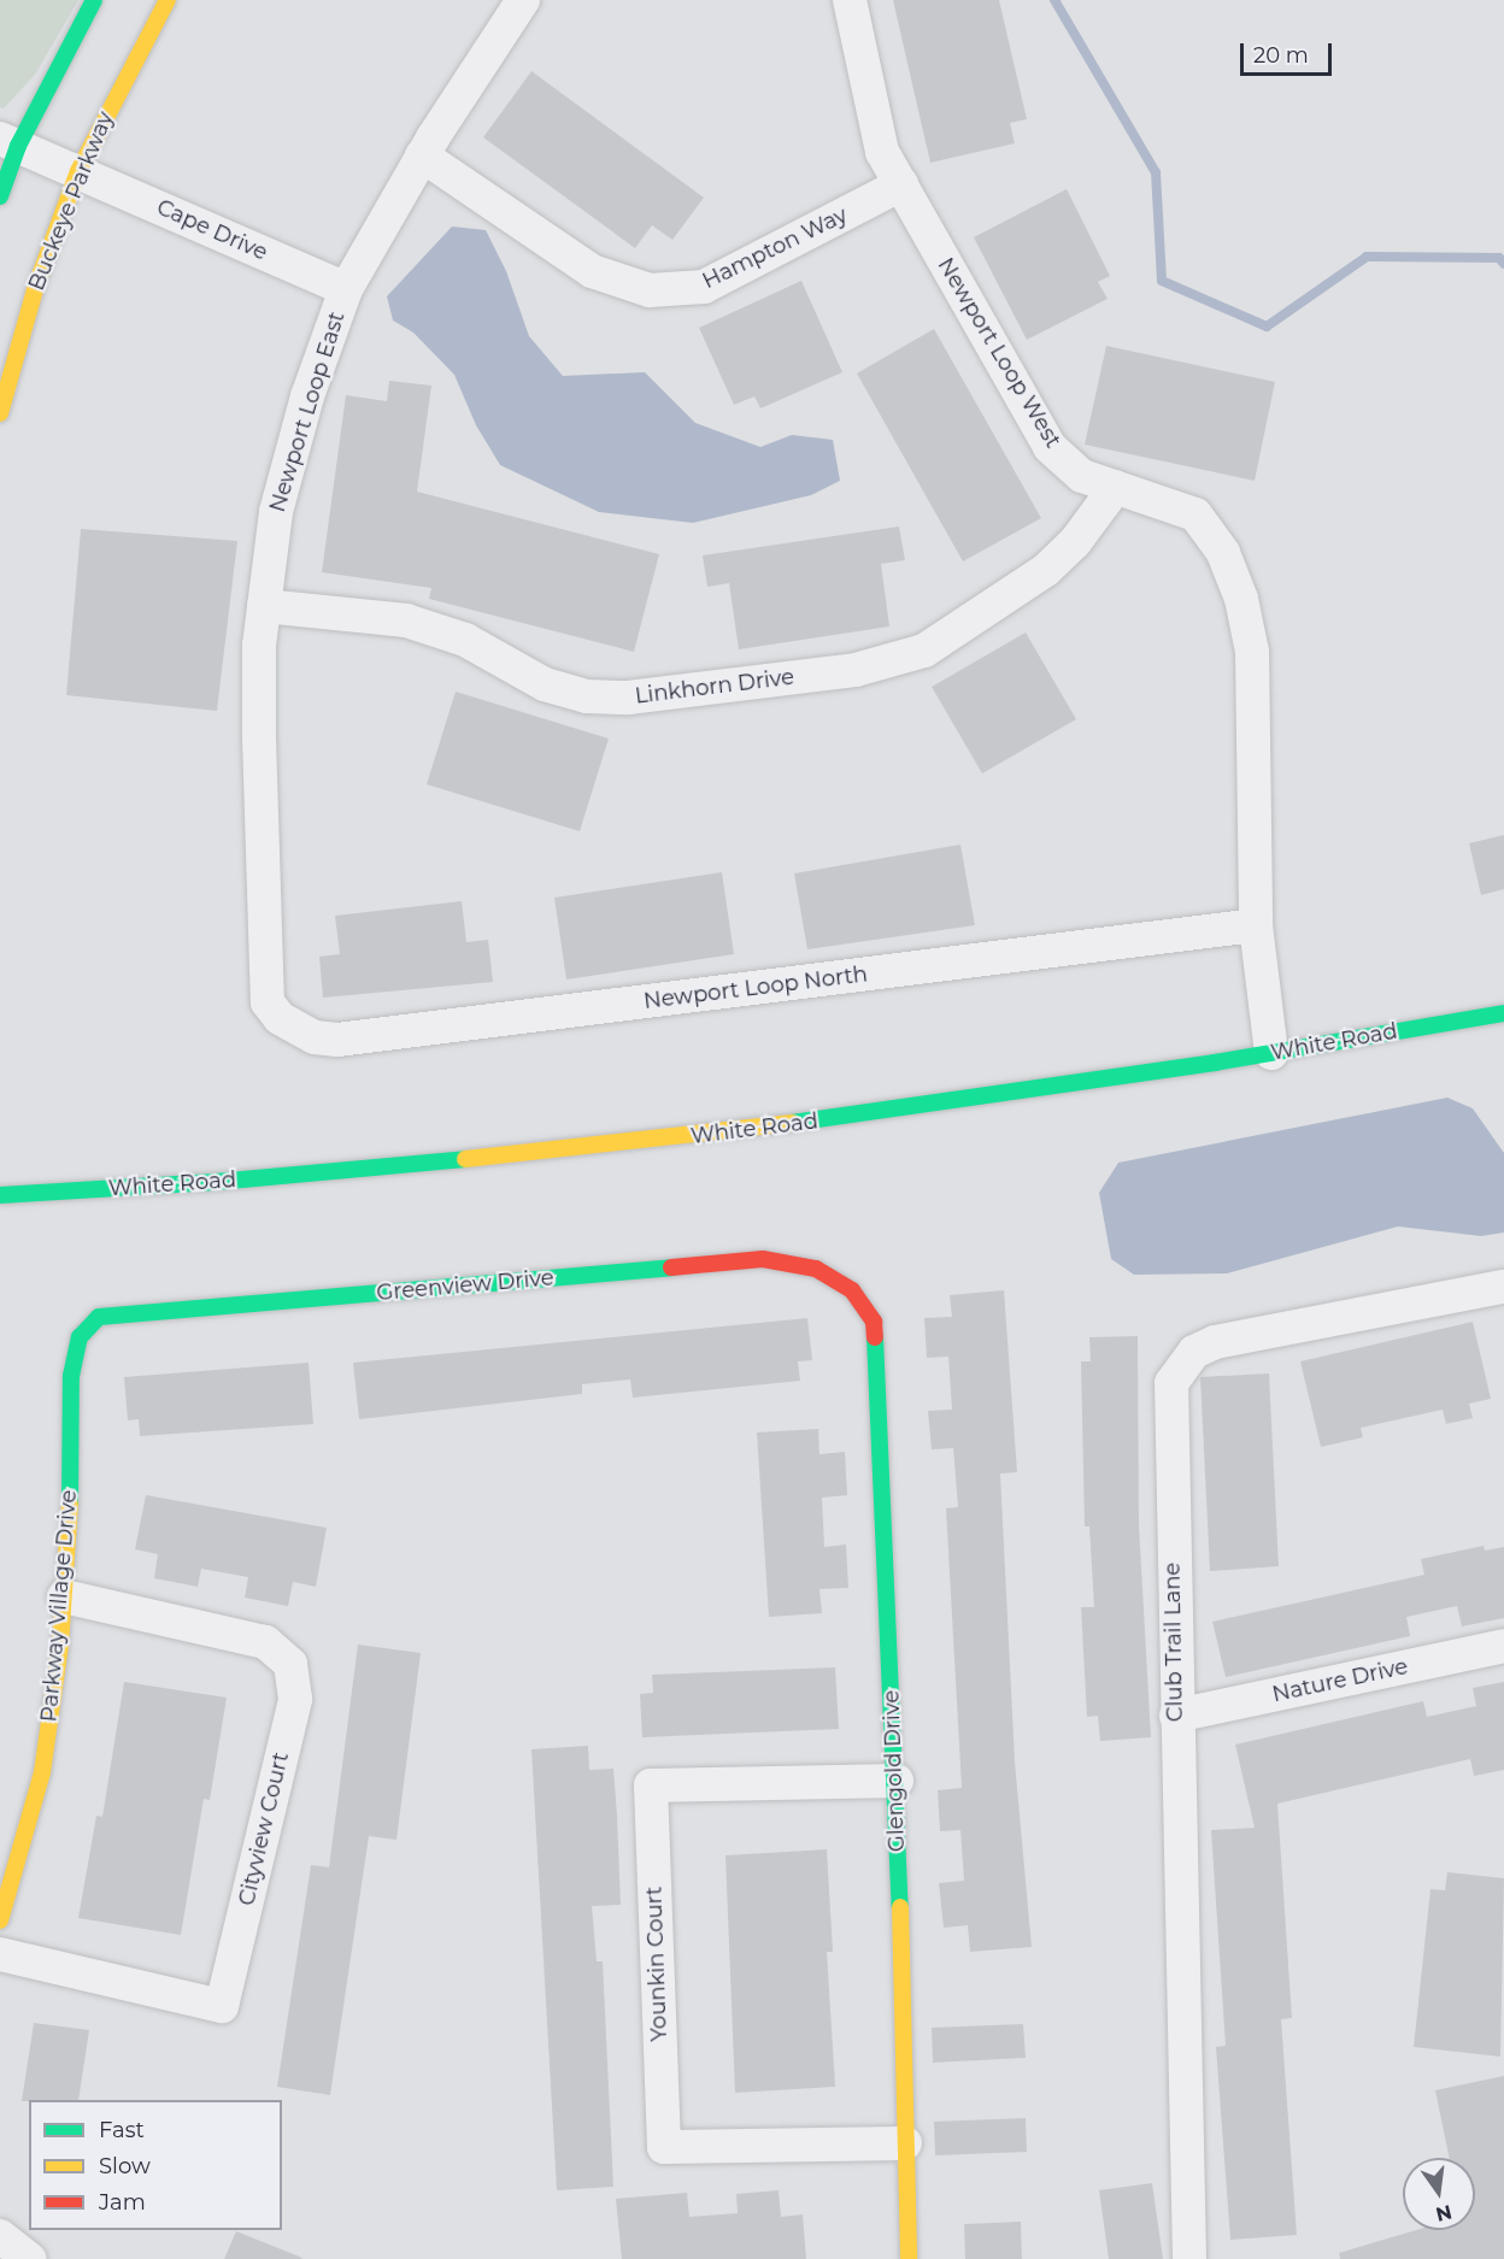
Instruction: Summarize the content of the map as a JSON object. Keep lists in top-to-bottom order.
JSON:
{
  "streets": {
    "street": [
      "Buckeye Parkway",
      "Cape Drive",
      "Hampton Way",
      "Newport Loop West",
      "Newport Loop East",
      "Linkhorn Drive",
      "Newport Loop North",
      "White Road",
      "Greenview Drive",
      "Parkway Village Drive",
      "Club Trail Lane",
      "Nature Drive",
      "Glengold Drive",
      "Cityview Court",
      "Younkin Court"
    ]
  },
  "crossings": [
    ["Buckeye Parkway", "Cape Drive"],
    ["Cape Drive", "Newport Loop East"],
    ["Hampton Way", "Newport Loop West"],
    ["Hampton Way", "Newport Loop East"],
    ["Newport Loop West", "Linkhorn Drive"],
    ["Newport Loop West", "Newport Loop North"],
    ["Newport Loop West", "White Road"],
    ["Newport Loop East", "Linkhorn Drive"],
    ["Newport Loop East", "Newport Loop North"],
    ["Greenview Drive", "Parkway Village Drive"],
    ["Greenview Drive", "Glengold Drive"],
    ["Parkway Village Drive", "Cityview Court"],
    ["Club Trail Lane", "Nature Drive"],
    ["Glengold Drive", "Younkin Court"]
  ],
  "legend": ["Fast", "Slow", "Jam"],
  "scale_bar": "20 m",
  "north": "bottom"
}
